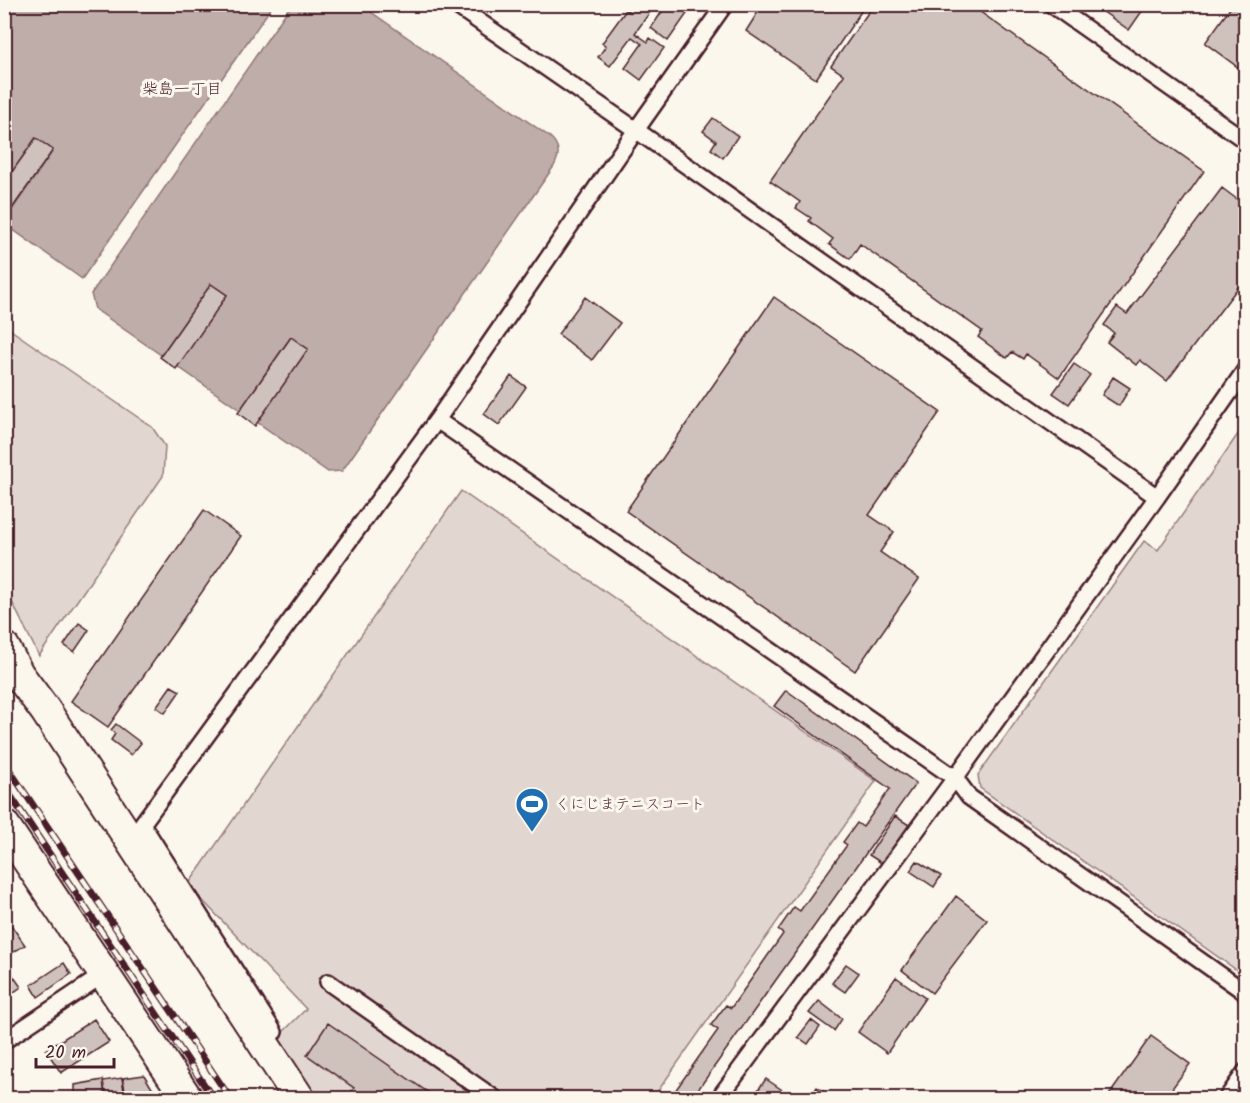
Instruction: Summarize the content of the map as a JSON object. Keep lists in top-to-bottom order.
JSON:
{
  "districts": ["柴島一丁目"],
  "places": {
    "sports": ["くにじまテニスコート"]
  },
  "scale_bar": "20 m"
}
